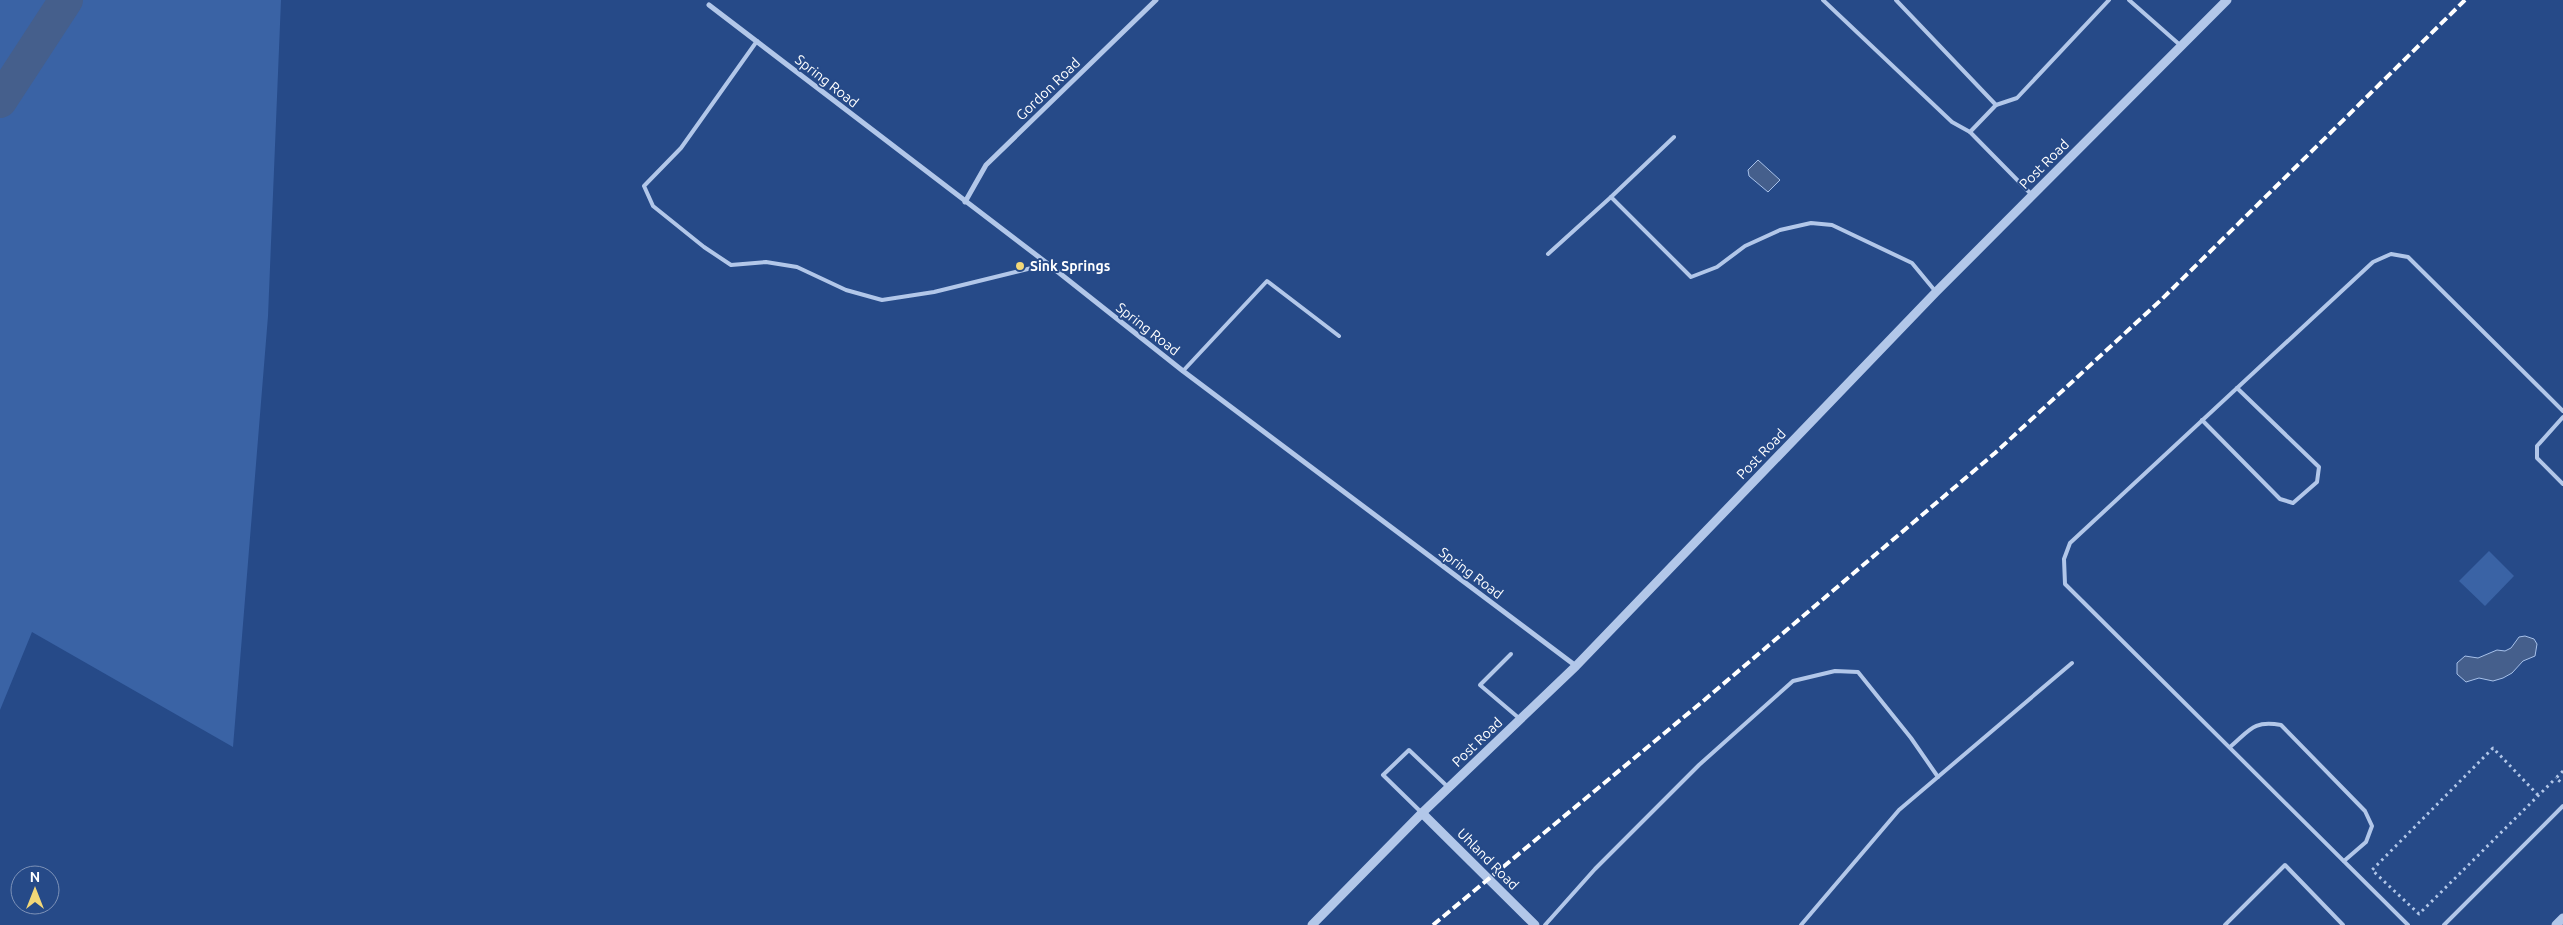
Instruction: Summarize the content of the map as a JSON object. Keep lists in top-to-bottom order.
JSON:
{
  "streets": {
    "street": [
      "Spring Road",
      "Gordon Road",
      "Post Road",
      "Uhland Road"
    ]
  },
  "crossings": [
    ["Spring Road", "Gordon Road"],
    ["Spring Road", "Post Road"],
    ["Post Road", "Uhland Road"]
  ],
  "places": ["Sink Springs"],
  "north": "top"
}
